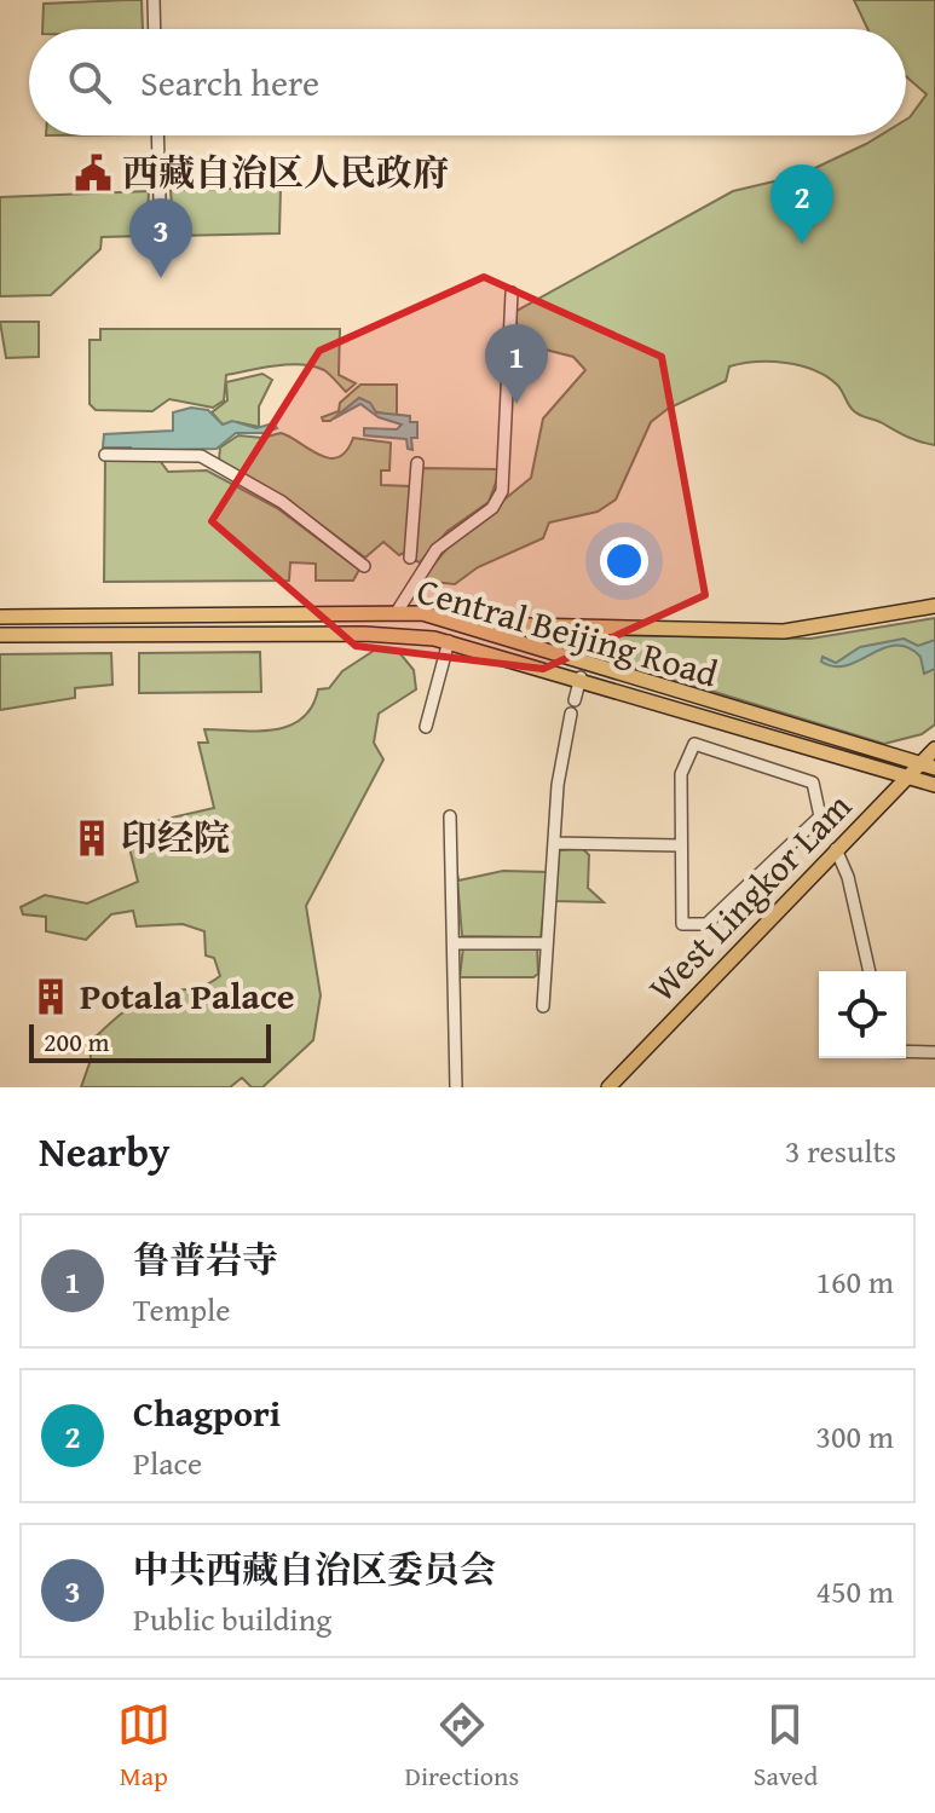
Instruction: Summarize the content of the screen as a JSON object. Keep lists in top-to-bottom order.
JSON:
{
  "streets": {
    "main road": ["Central Beijing Road", "West Lingkor Lam"]
  },
  "crossings": [
    ["Central Beijing Road", "West Lingkor Lam"]
  ],
  "places": {
    "public building": ["西藏自治区人民政府"],
    "building": ["印经院", "Potala Palace"]
  },
  "scale_bar": "200 m",
  "page": {
    "search": "Search here",
    "pins": ["2", "3", "1"],
    "scale": "200 m",
    "heading": ["Nearby", "3 results"],
    "list": [
      {
        "mark": "1",
        "name": "鲁普岩寺",
        "note": "Temple",
        "value": "160 m"
      },
      {
        "mark": "2",
        "name": "Chagpori",
        "note": "Place",
        "value": "300 m"
      },
      {
        "mark": "3",
        "name": "中共西藏自治区委员会",
        "note": "Public building",
        "value": "450 m"
      }
    ],
    "nav": ["Map", "Directions", "Saved"]
  }
}
